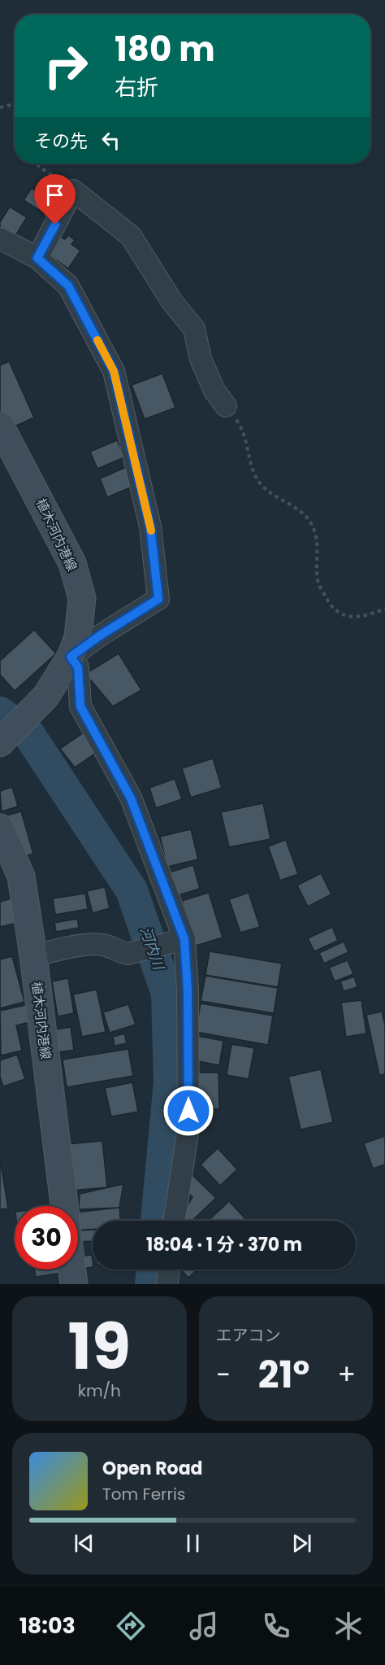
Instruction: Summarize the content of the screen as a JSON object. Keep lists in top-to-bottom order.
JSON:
{
  "streets": {
    "main road": ["植木河内港線"]
  },
  "water": ["河内川"],
  "page": {
    "turn": ["180 m", "右折"],
    "then": "その先",
    "limit": "30",
    "trip": "18:04 · 1 分 · 370 m",
    "tile": [
      ["19", "km/h"],
      "エアコン"
    ],
    "heat": ["−", "21°", "+"],
    "song": ["Open Road", "Tom Ferris"],
    "tabs": "18:03"
  }
}
